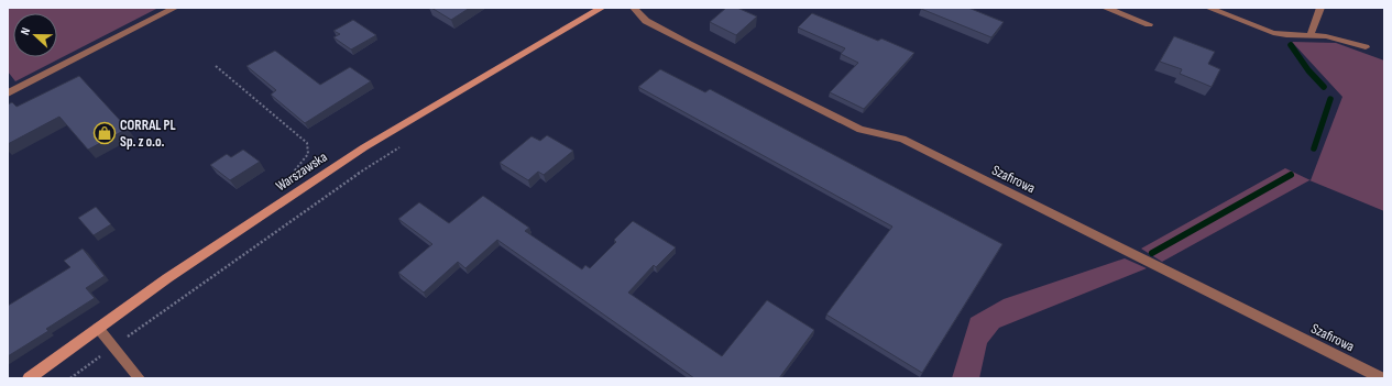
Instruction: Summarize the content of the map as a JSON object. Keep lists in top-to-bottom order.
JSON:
{
  "streets": {
    "main road": ["Warszawska"],
    "street": ["Szafirowa"]
  },
  "places": {
    "shop": ["CORRAL PL Sp. z o.o."]
  },
  "north": "left"
}
